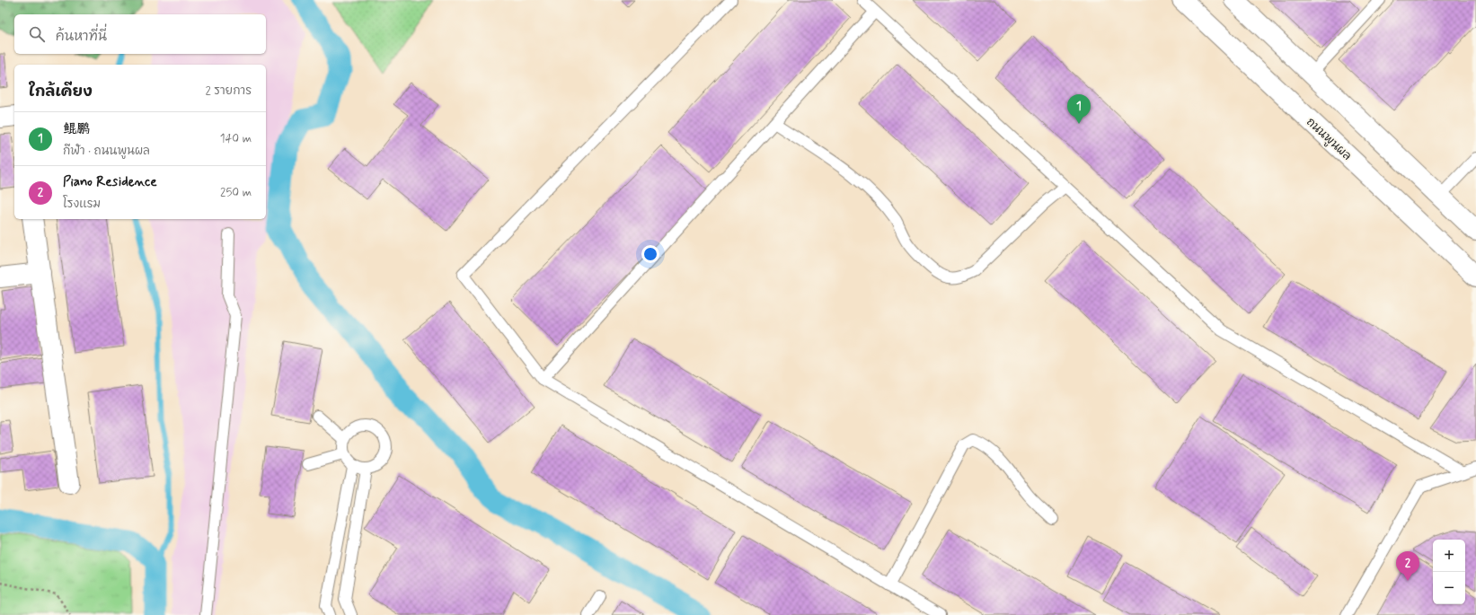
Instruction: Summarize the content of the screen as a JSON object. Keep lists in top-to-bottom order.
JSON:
{
  "streets": {
    "main road": ["ถนนพูนผล"]
  },
  "page": {
    "search": "ค้นหาที่นี่",
    "heading": ["ใกล้เคียง", "2 รายการ"],
    "pins": ["1", "2"],
    "list": [
      {
        "mark": "1",
        "name": "鲲鹏",
        "note": "กีฬา · ถนนพูนผล",
        "value": "140 m"
      },
      {
        "mark": "2",
        "name": "Piano Residence",
        "note": "โรงแรม",
        "value": "250 m"
      }
    ],
    "map_buttons": ["+", "−"]
  }
}
